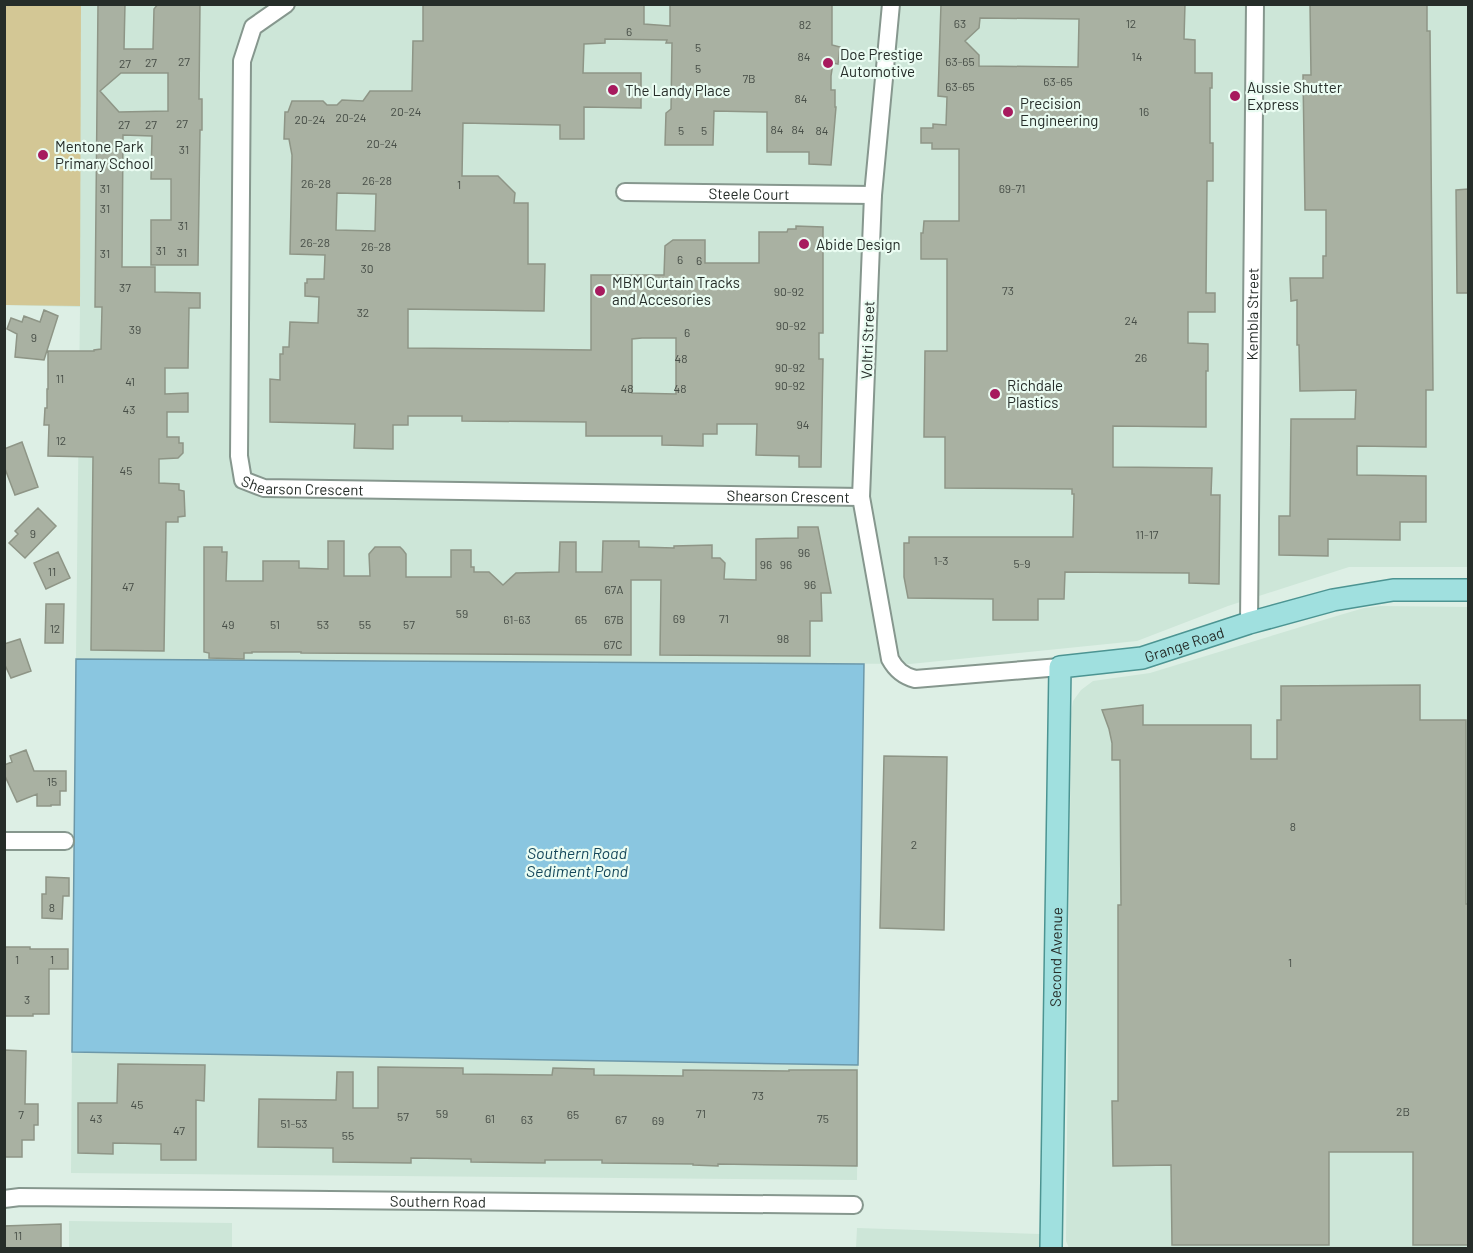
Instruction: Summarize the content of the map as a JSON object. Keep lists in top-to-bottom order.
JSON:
{
  "streets": {
    "main road": ["Grange Road", "Second Avenue"],
    "street": [
      "Steele Court",
      "Kembla Street",
      "Voltri Street",
      "Shearson Crescent",
      "Southern Road"
    ]
  },
  "crossings": [
    ["Steele Court", "Voltri Street"],
    ["Kembla Street", "Grange Road"],
    ["Voltri Street", "Shearson Crescent"],
    ["Voltri Street", "Grange Road"],
    ["Grange Road", "Second Avenue"]
  ],
  "water": ["Southern Road Sediment Pond"],
  "places": [
    "Doe Prestige Automotive",
    "The Landy Place",
    "Aussie Shutter Express",
    "Precision Engineering",
    "Mentone Park Primary School",
    "Abide Design",
    "MBM Curtain Tracks and Accesories",
    "Richdale Plastics"
  ],
  "house_numbers": [
    "63",
    "12",
    "82",
    "6",
    "5",
    "84",
    "14",
    "27",
    "63-65",
    "27",
    "27",
    "5",
    "7B",
    "63-65",
    "63-65",
    "84",
    "20-24",
    "16",
    "20-24",
    "20-24",
    "27",
    "27",
    "27",
    "84",
    "84",
    "5",
    "5",
    "84",
    "20-24",
    "31",
    "26-28",
    "26-28",
    "1",
    "31",
    "69-71",
    "31",
    "31",
    "26-28",
    "26-28",
    "31",
    "31",
    "31",
    "6",
    "6",
    "30",
    "37",
    "73",
    "90-92",
    "32",
    "24",
    "90-92",
    "39",
    "6",
    "9",
    "26",
    "48",
    "90-92",
    "11",
    "41",
    "90-92",
    "48",
    "48",
    "43",
    "94",
    "12",
    "45",
    "9",
    "11-17",
    "96",
    "1-3",
    "5-9",
    "96",
    "96",
    "11",
    "96",
    "47",
    "67A",
    "59",
    "69",
    "71",
    "61-63",
    "65",
    "67B",
    "49",
    "51",
    "53",
    "55",
    "57",
    "12",
    "98",
    "67C",
    "15",
    "8",
    "2",
    "8",
    "1",
    "1",
    "1",
    "3",
    "73",
    "45",
    "2B",
    "59",
    "71",
    "7",
    "65",
    "57",
    "43",
    "61",
    "75",
    "63",
    "67",
    "69",
    "51-53",
    "47",
    "55",
    "11"
  ]
}
